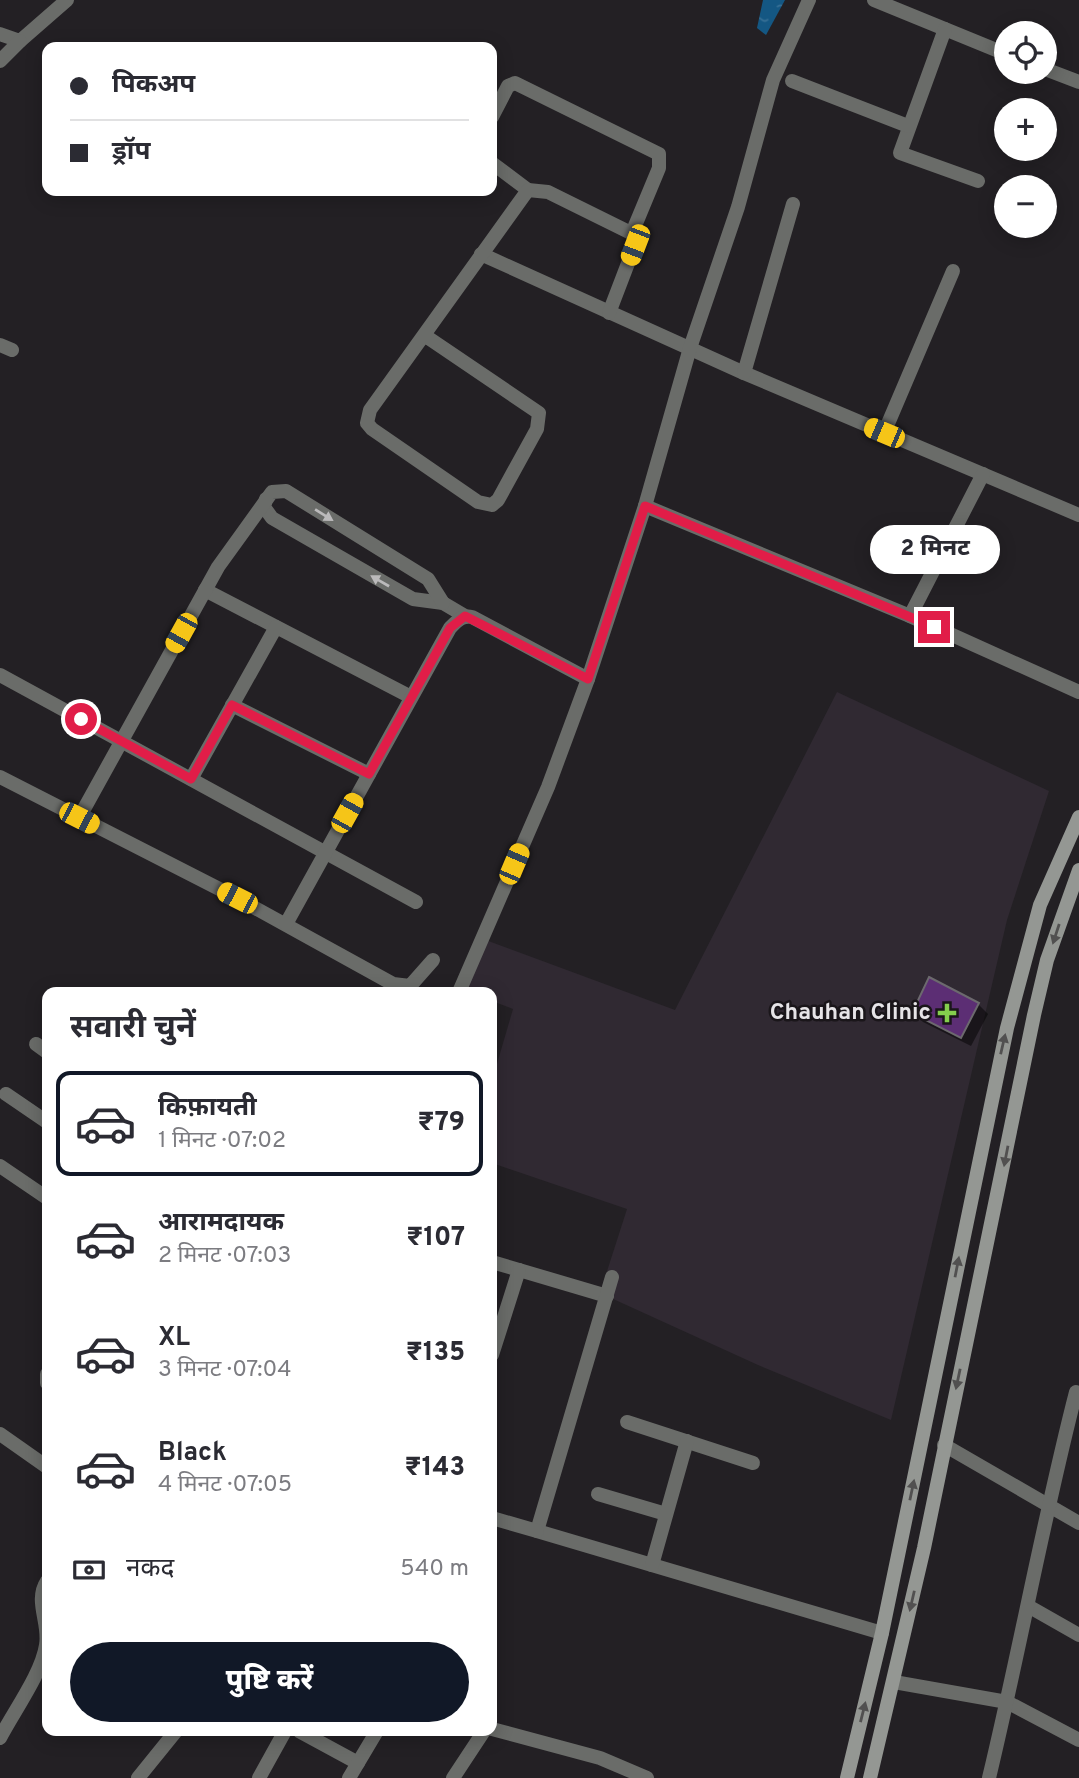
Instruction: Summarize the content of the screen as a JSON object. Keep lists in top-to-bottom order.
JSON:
{
  "places": {
    "health": ["Chauhan Clinic"]
  },
  "page": {
    "map_buttons": ["+", "−"],
    "banner": ["पिकअप", "ड्रॉप"],
    "bubble": "2 मिनट",
    "heading": "सवारी चुनें",
    "list": [
      {
        "name": "किफ़ायती",
        "note": "1 मिनट · 07:02",
        "value": "₹79"
      },
      {
        "name": "आरामदायक",
        "note": "2 मिनट · 07:03",
        "value": "₹107"
      },
      {
        "name": "XL",
        "note": "3 मिनट · 07:04",
        "value": "₹135"
      },
      {
        "name": "Black",
        "note": "4 मिनट · 07:05",
        "value": "₹143"
      }
    ],
    "pay": ["नकद", "540 m"],
    "buttons": "पुष्टि करें"
  }
}
